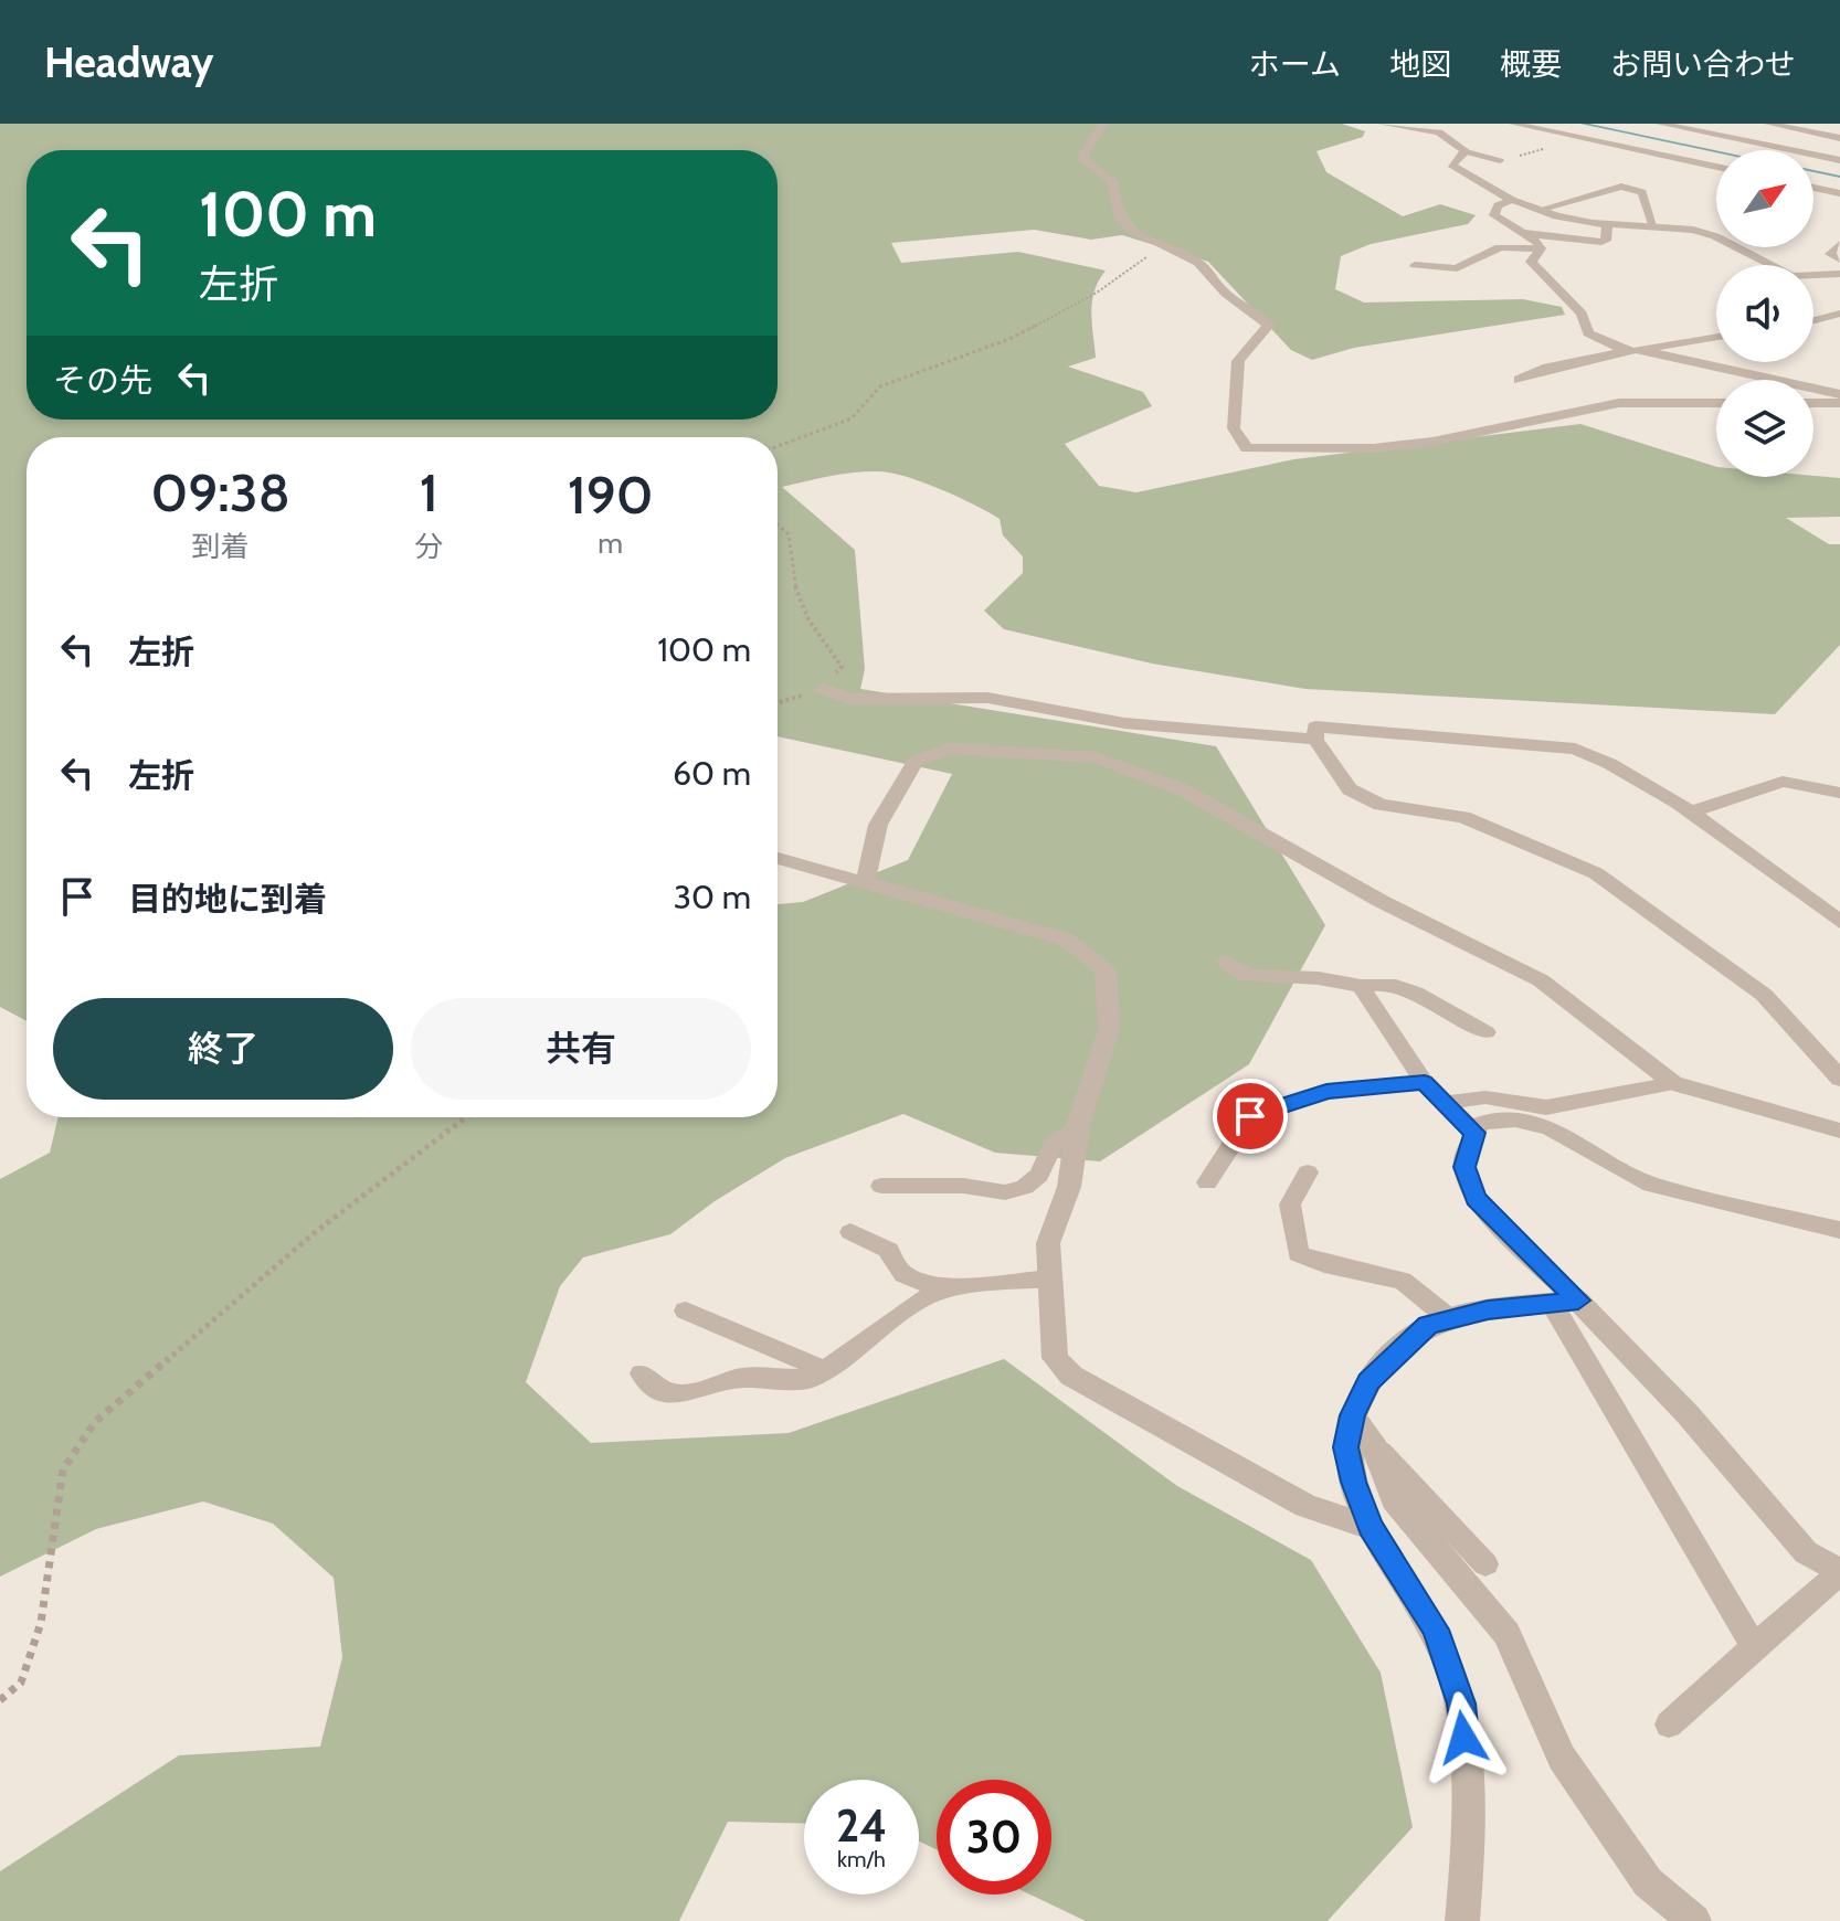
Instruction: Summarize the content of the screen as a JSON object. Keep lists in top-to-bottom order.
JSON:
{
  "north": "top right",
  "page": {
    "header": "Headway",
    "nav": [
      "ホーム",
      "地図",
      "概要",
      "お問い合わせ"
    ],
    "turn": ["100 m", "左折"],
    "then": "その先",
    "eta": [
      "09:38",
      "到着",
      "1",
      "分",
      "190",
      "m"
    ],
    "list": [
      {
        "name": "左折",
        "value": "100 m"
      },
      {
        "name": "左折",
        "value": "60 m"
      },
      {
        "name": "目的地に到着",
        "value": "30 m"
      }
    ],
    "buttons": ["終了", "共有"],
    "speed": "24 km/h",
    "limit": "30"
  }
}
